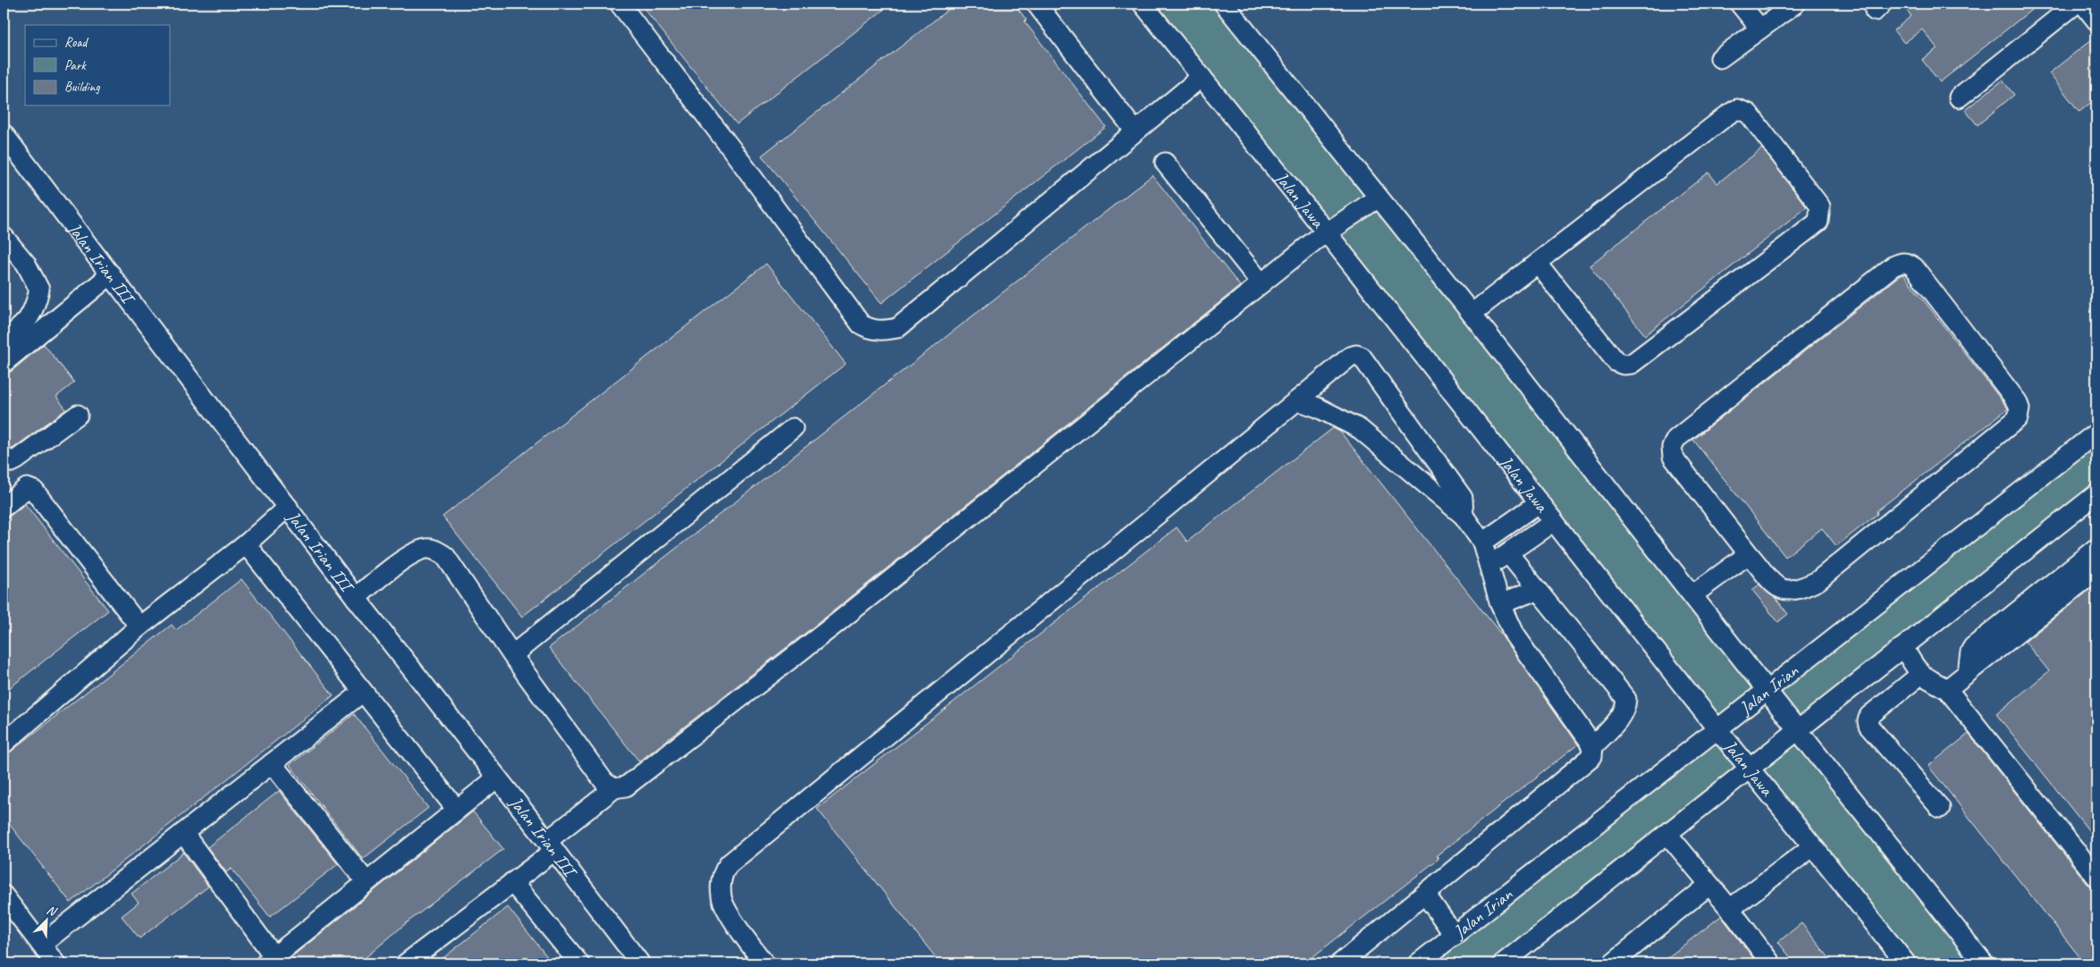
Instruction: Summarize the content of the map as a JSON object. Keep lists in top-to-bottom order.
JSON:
{
  "streets": {
    "street": ["Jalan Jawa", "Jalan Irian III", "Jalan Irian"]
  },
  "crossings": [
    ["Jalan Jawa", "Jalan Irian"]
  ],
  "legend": ["Road", "Park", "Building"],
  "north": "top right"
}
